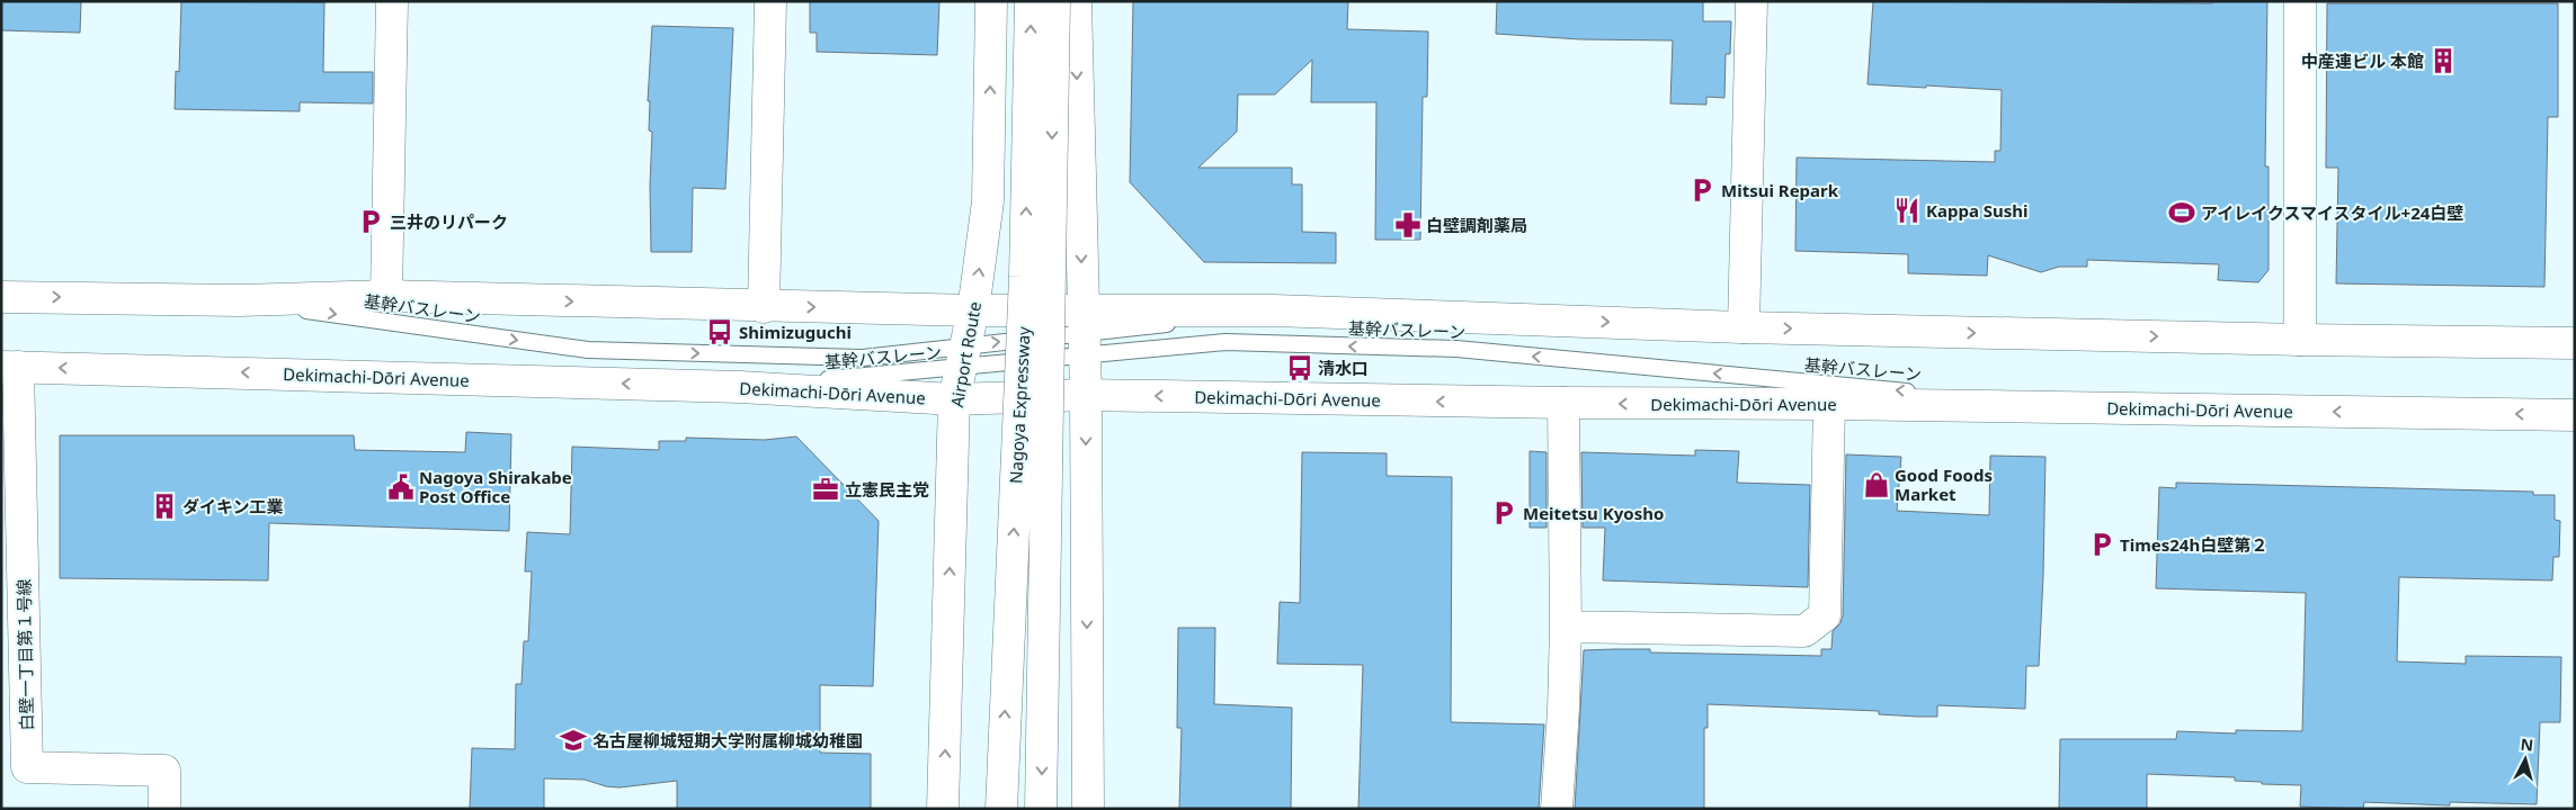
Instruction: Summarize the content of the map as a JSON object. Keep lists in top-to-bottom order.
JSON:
{
  "streets": {
    "main road": [
      "Airport Route",
      "Dekimachi-Dōri Avenue",
      "Nagoya Expressway",
      "白壁一丁目第１号線"
    ],
    "lane": ["基幹バスレーン"]
  },
  "crossings": [
    ["基幹バスレーン", "Airport Route"],
    ["基幹バスレーン", "Dekimachi-Dōri Avenue"],
    ["Airport Route", "Dekimachi-Dōri Avenue"],
    ["Dekimachi-Dōri Avenue", "白壁一丁目第１号線"]
  ],
  "places": {
    "building": ["中産連ビル 本館", "ダイキン工業"],
    "parking": [
      "Mitsui Repark",
      "三井のリパーク",
      "Meitetsu Kyosho",
      "Times24h白壁第２"
    ],
    "restaurant": ["Kappa Sushi"],
    "sports": ["アイレイクスマイスタイル+24白壁"],
    "pharmacy": ["白壁調剤薬局"],
    "bus stop": ["Shimizuguchi", "清水口"],
    "shop": ["Good Foods Market"],
    "public building": ["Nagoya Shirakabe Post Office"],
    "office": ["立憲民主党"],
    "school or university": ["名古屋柳城短期大学附属柳城幼稚園"]
  },
  "north": "top"
}
